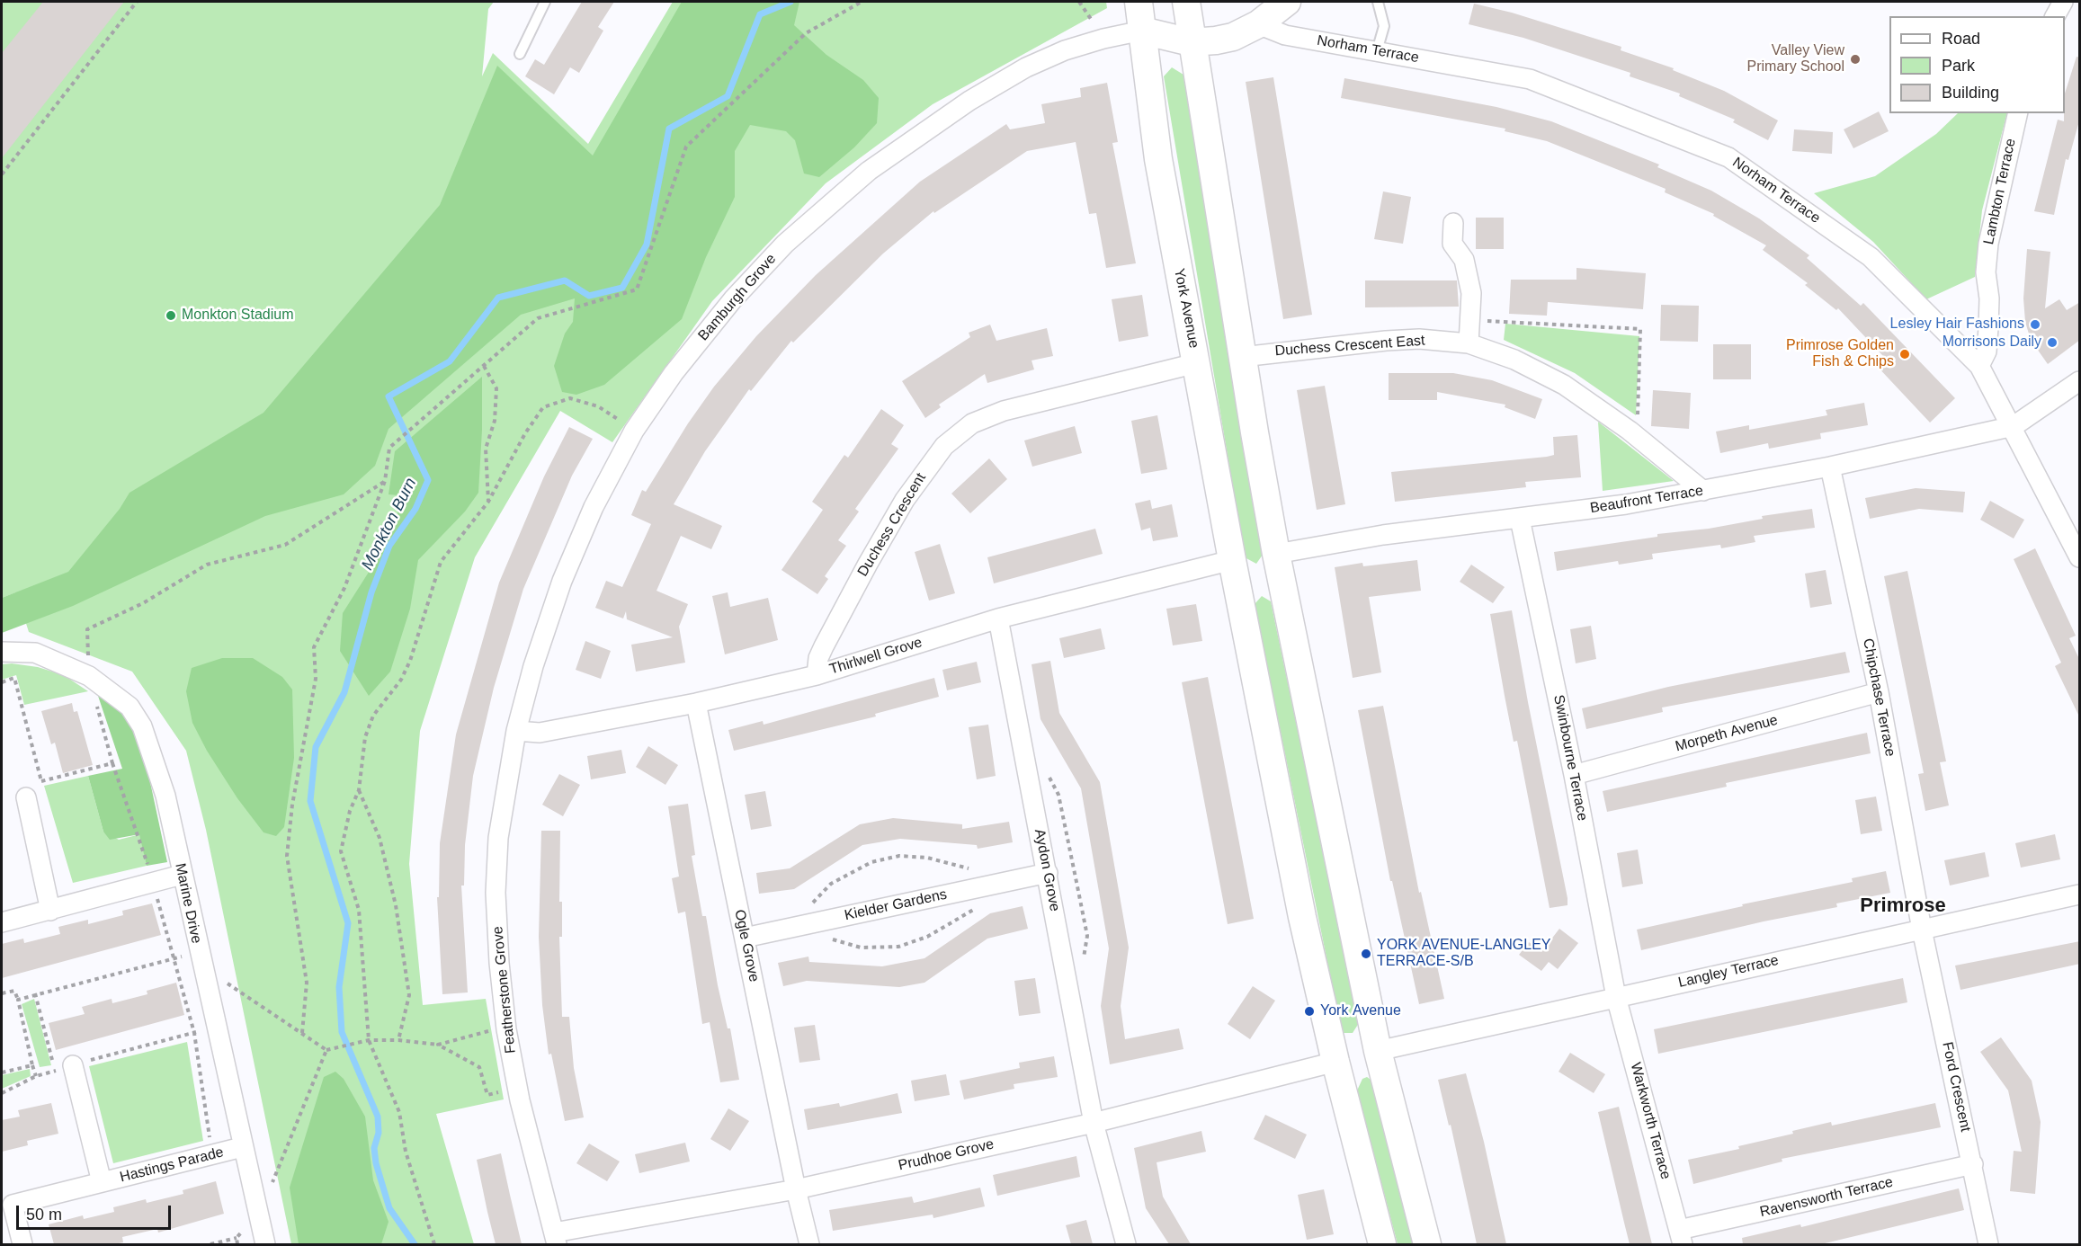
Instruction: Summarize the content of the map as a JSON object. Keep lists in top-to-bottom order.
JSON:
{
  "streets": {
    "main road": ["York Avenue"],
    "street": [
      "Norham Terrace",
      "Lambton Terrace",
      "Bamburgh Grove",
      "Duchess Crescent East",
      "Beaufront Terrace",
      "Duchess Crescent",
      "Thirlwell Grove",
      "Chipchase Terrace",
      "Morpeth Avenue",
      "Swinbourne Terrace",
      "Aydon Grove",
      "Marine Drive",
      "Kielder Gardens",
      "Ogle Grove",
      "Langley Terrace",
      "Featherstone Grove",
      "Ford Crescent",
      "Warkworth Terrace",
      "Prudhoe Grove",
      "Hastings Parade",
      "Ravensworth Terrace"
    ]
  },
  "crossings": [
    ["Norham Terrace", "Lambton Terrace"],
    ["Norham Terrace", "Beaufront Terrace"],
    ["Bamburgh Grove", "York Avenue"],
    ["Bamburgh Grove", "Thirlwell Grove"],
    ["Bamburgh Grove", "Featherstone Grove"],
    ["York Avenue", "Duchess Crescent"],
    ["York Avenue", "Thirlwell Grove"],
    ["York Avenue", "Prudhoe Grove"],
    ["Duchess Crescent East", "Beaufront Terrace"],
    ["Beaufront Terrace", "Chipchase Terrace"],
    ["Beaufront Terrace", "Swinbourne Terrace"],
    ["Duchess Crescent", "Thirlwell Grove"],
    ["Thirlwell Grove", "Aydon Grove"],
    ["Thirlwell Grove", "Ogle Grove"],
    ["Thirlwell Grove", "Featherstone Grove"],
    ["Chipchase Terrace", "Morpeth Avenue"],
    ["Chipchase Terrace", "Langley Terrace"],
    ["Chipchase Terrace", "Ford Crescent"],
    ["Morpeth Avenue", "Swinbourne Terrace"],
    ["Swinbourne Terrace", "Langley Terrace"],
    ["Swinbourne Terrace", "Warkworth Terrace"],
    ["Aydon Grove", "Kielder Gardens"],
    ["Aydon Grove", "Prudhoe Grove"],
    ["Marine Drive", "Hastings Parade"],
    ["Kielder Gardens", "Ogle Grove"],
    ["Ogle Grove", "Prudhoe Grove"],
    ["Langley Terrace", "Ford Crescent"],
    ["Langley Terrace", "Warkworth Terrace"],
    ["Featherstone Grove", "Prudhoe Grove"],
    ["Ford Crescent", "Ravensworth Terrace"],
    ["Warkworth Terrace", "Ravensworth Terrace"]
  ],
  "districts": ["Primrose"],
  "water": ["Monkton Burn"],
  "places": [
    "Valley View Primary School",
    "Monkton Stadium",
    "Lesley Hair Fashions",
    "Morrisons Daily",
    "Primrose Golden Fish & Chips",
    "YORK AVENUE-LANGLEY TERRACE-S/B",
    "York Avenue"
  ],
  "legend": ["Road", "Park", "Building"],
  "scale_bar": "50 m"
}
